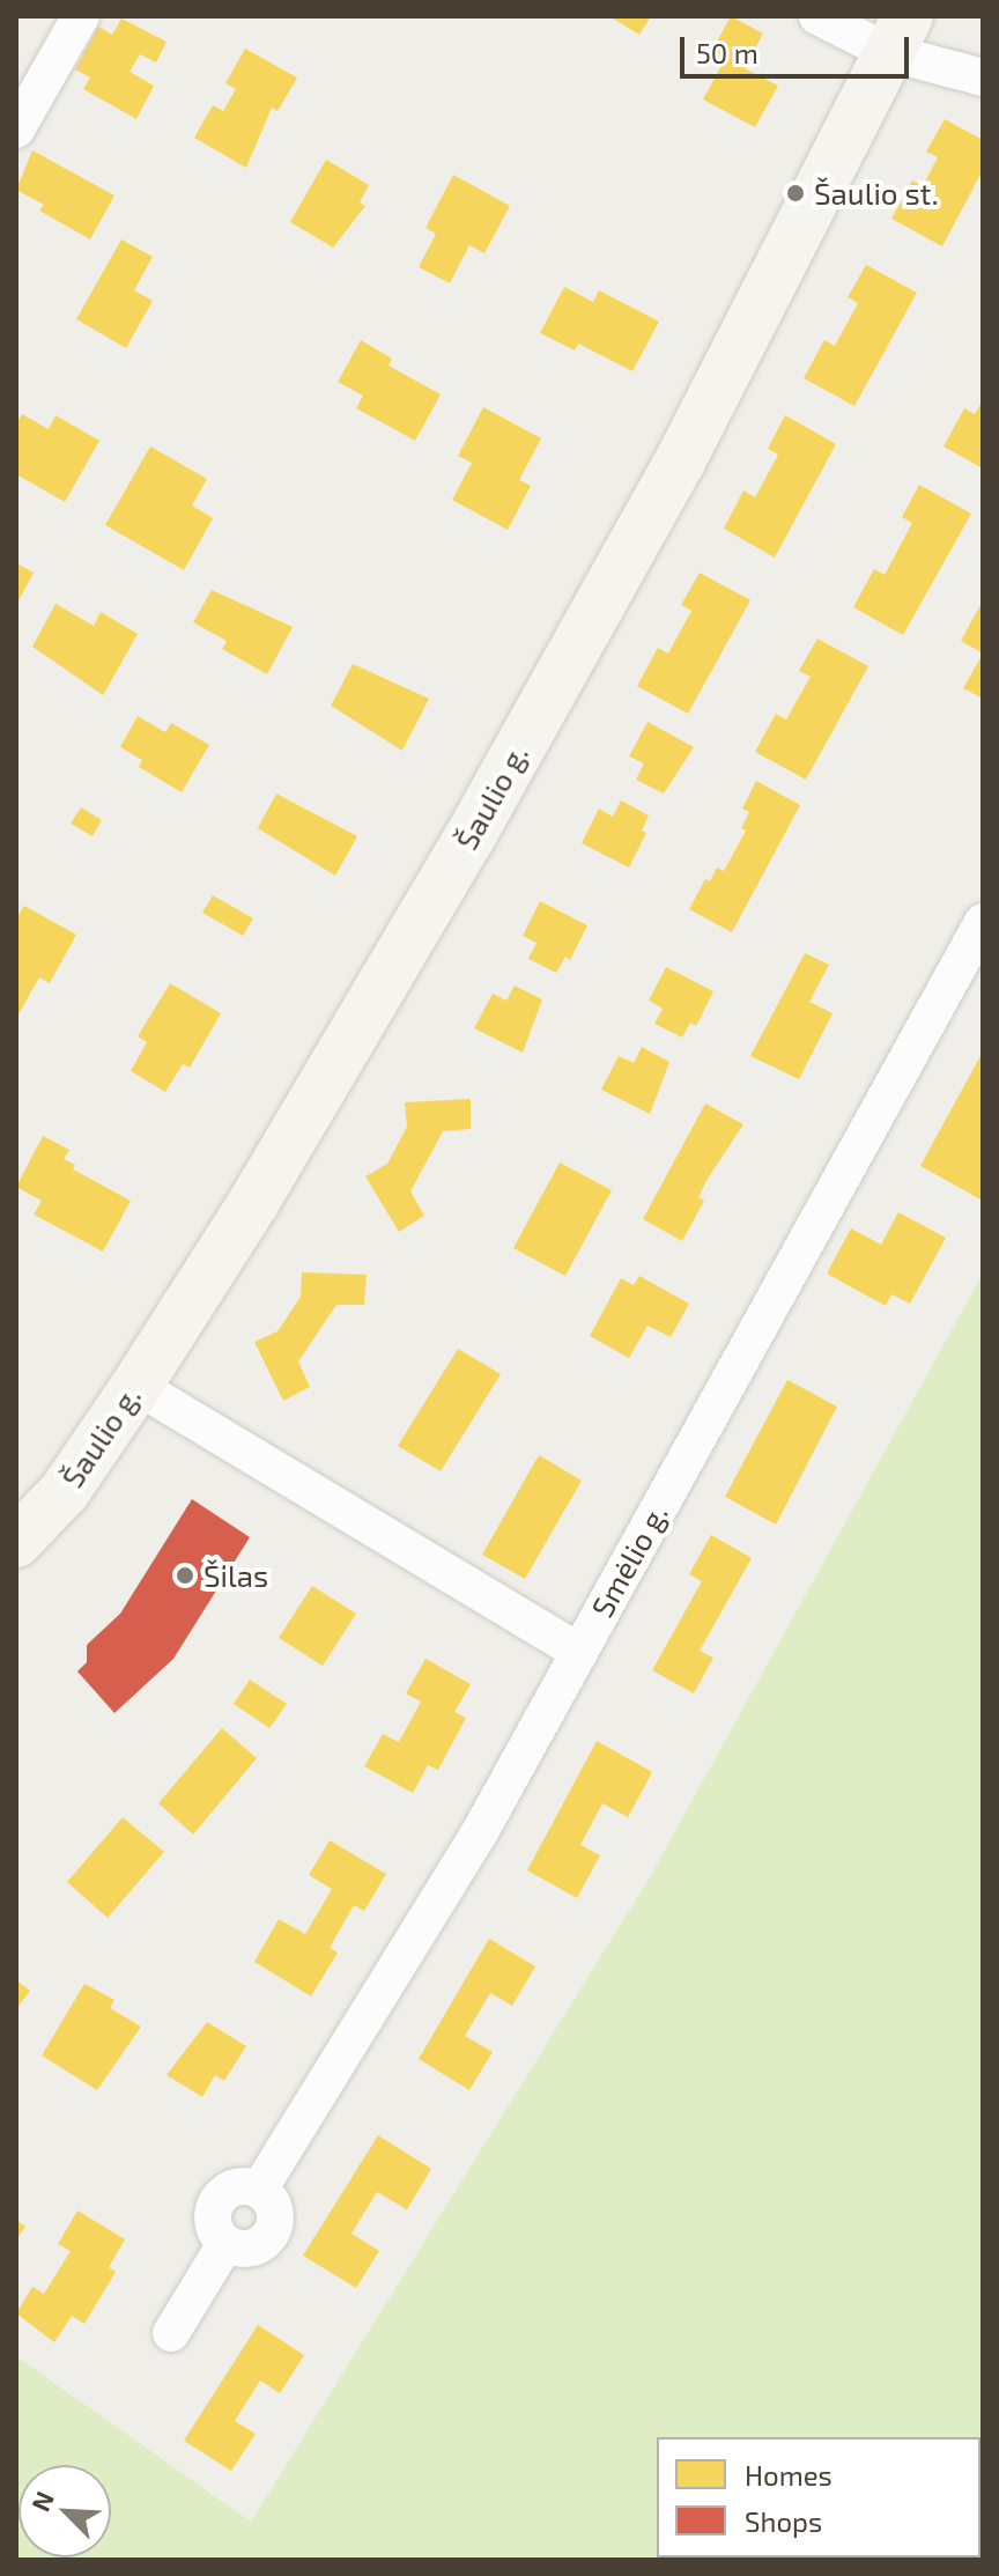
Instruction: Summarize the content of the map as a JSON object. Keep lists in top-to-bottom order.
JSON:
{
  "streets": {
    "street": ["Šaulio g.", "Smėlio g."]
  },
  "places": ["Šaulio st.", "Šilas"],
  "legend": ["Homes", "Shops"],
  "scale_bar": "50 m",
  "north": "top left"
}
